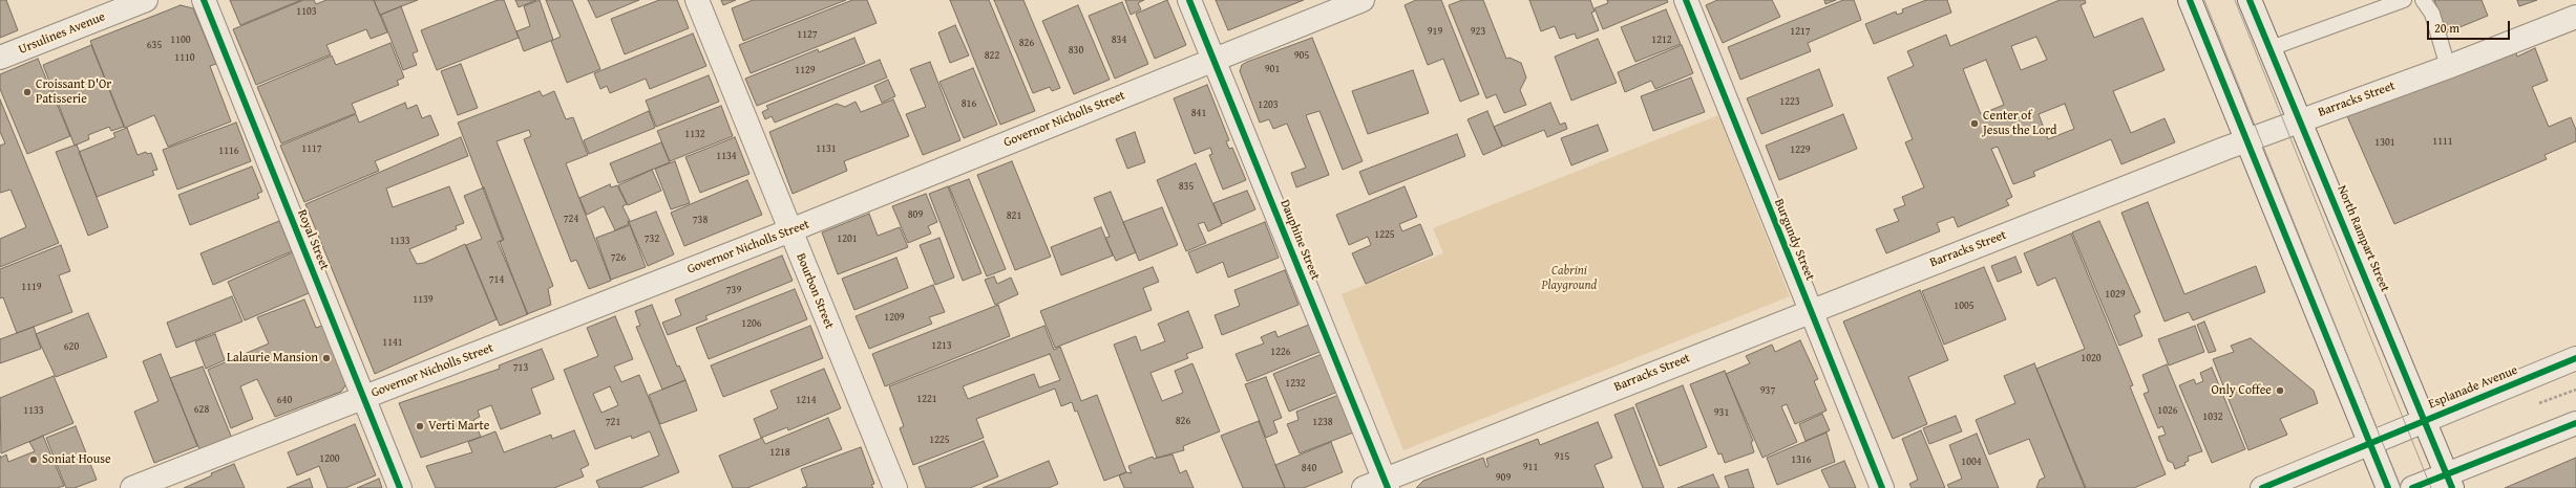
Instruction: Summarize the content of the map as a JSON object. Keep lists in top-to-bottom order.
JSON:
{
  "streets": {
    "street": [
      "Ursulines Avenue",
      "Barracks Street",
      "Governor Nicholls Street",
      "North Rampart Street",
      "Royal Street",
      "Dauphine Street",
      "Burgundy Street",
      "Bourbon Street",
      "Esplanade Avenue"
    ]
  },
  "crossings": [
    ["Barracks Street", "North Rampart Street"],
    ["Barracks Street", "Dauphine Street"],
    ["Barracks Street", "Burgundy Street"],
    ["Governor Nicholls Street", "Royal Street"],
    ["Governor Nicholls Street", "Dauphine Street"],
    ["Governor Nicholls Street", "Bourbon Street"],
    ["North Rampart Street", "Esplanade Avenue"]
  ],
  "parks": ["Cabrini Playground"],
  "places": [
    "Croissant D'Or Patisserie",
    "Center of Jesus the Lord",
    "Lalaurie Mansion",
    "Only Coffee",
    "Verti Marte",
    "Soniat House"
  ],
  "house_numbers": [
    "1103",
    "919",
    "923",
    "1217",
    "1127",
    "1100",
    "834",
    "1212",
    "826",
    "635",
    "830",
    "822",
    "905",
    "1110",
    "901",
    "1129",
    "1223",
    "816",
    "1203",
    "841",
    "1132",
    "1111",
    "1301",
    "1117",
    "1131",
    "1229",
    "1116",
    "1134",
    "835",
    "809",
    "821",
    "724",
    "738",
    "1225",
    "732",
    "1201",
    "1133",
    "726",
    "714",
    "1119",
    "739",
    "1029",
    "1139",
    "1005",
    "1209",
    "1206",
    "1141",
    "1213",
    "620",
    "1226",
    "1020",
    "713",
    "1232",
    "937",
    "1221",
    "640",
    "1214",
    "628",
    "1133",
    "1026",
    "931",
    "1032",
    "826",
    "721",
    "1238",
    "1225",
    "1218",
    "915",
    "1200",
    "1316",
    "1004",
    "911",
    "840",
    "909"
  ],
  "scale_bar": "20 m"
}
